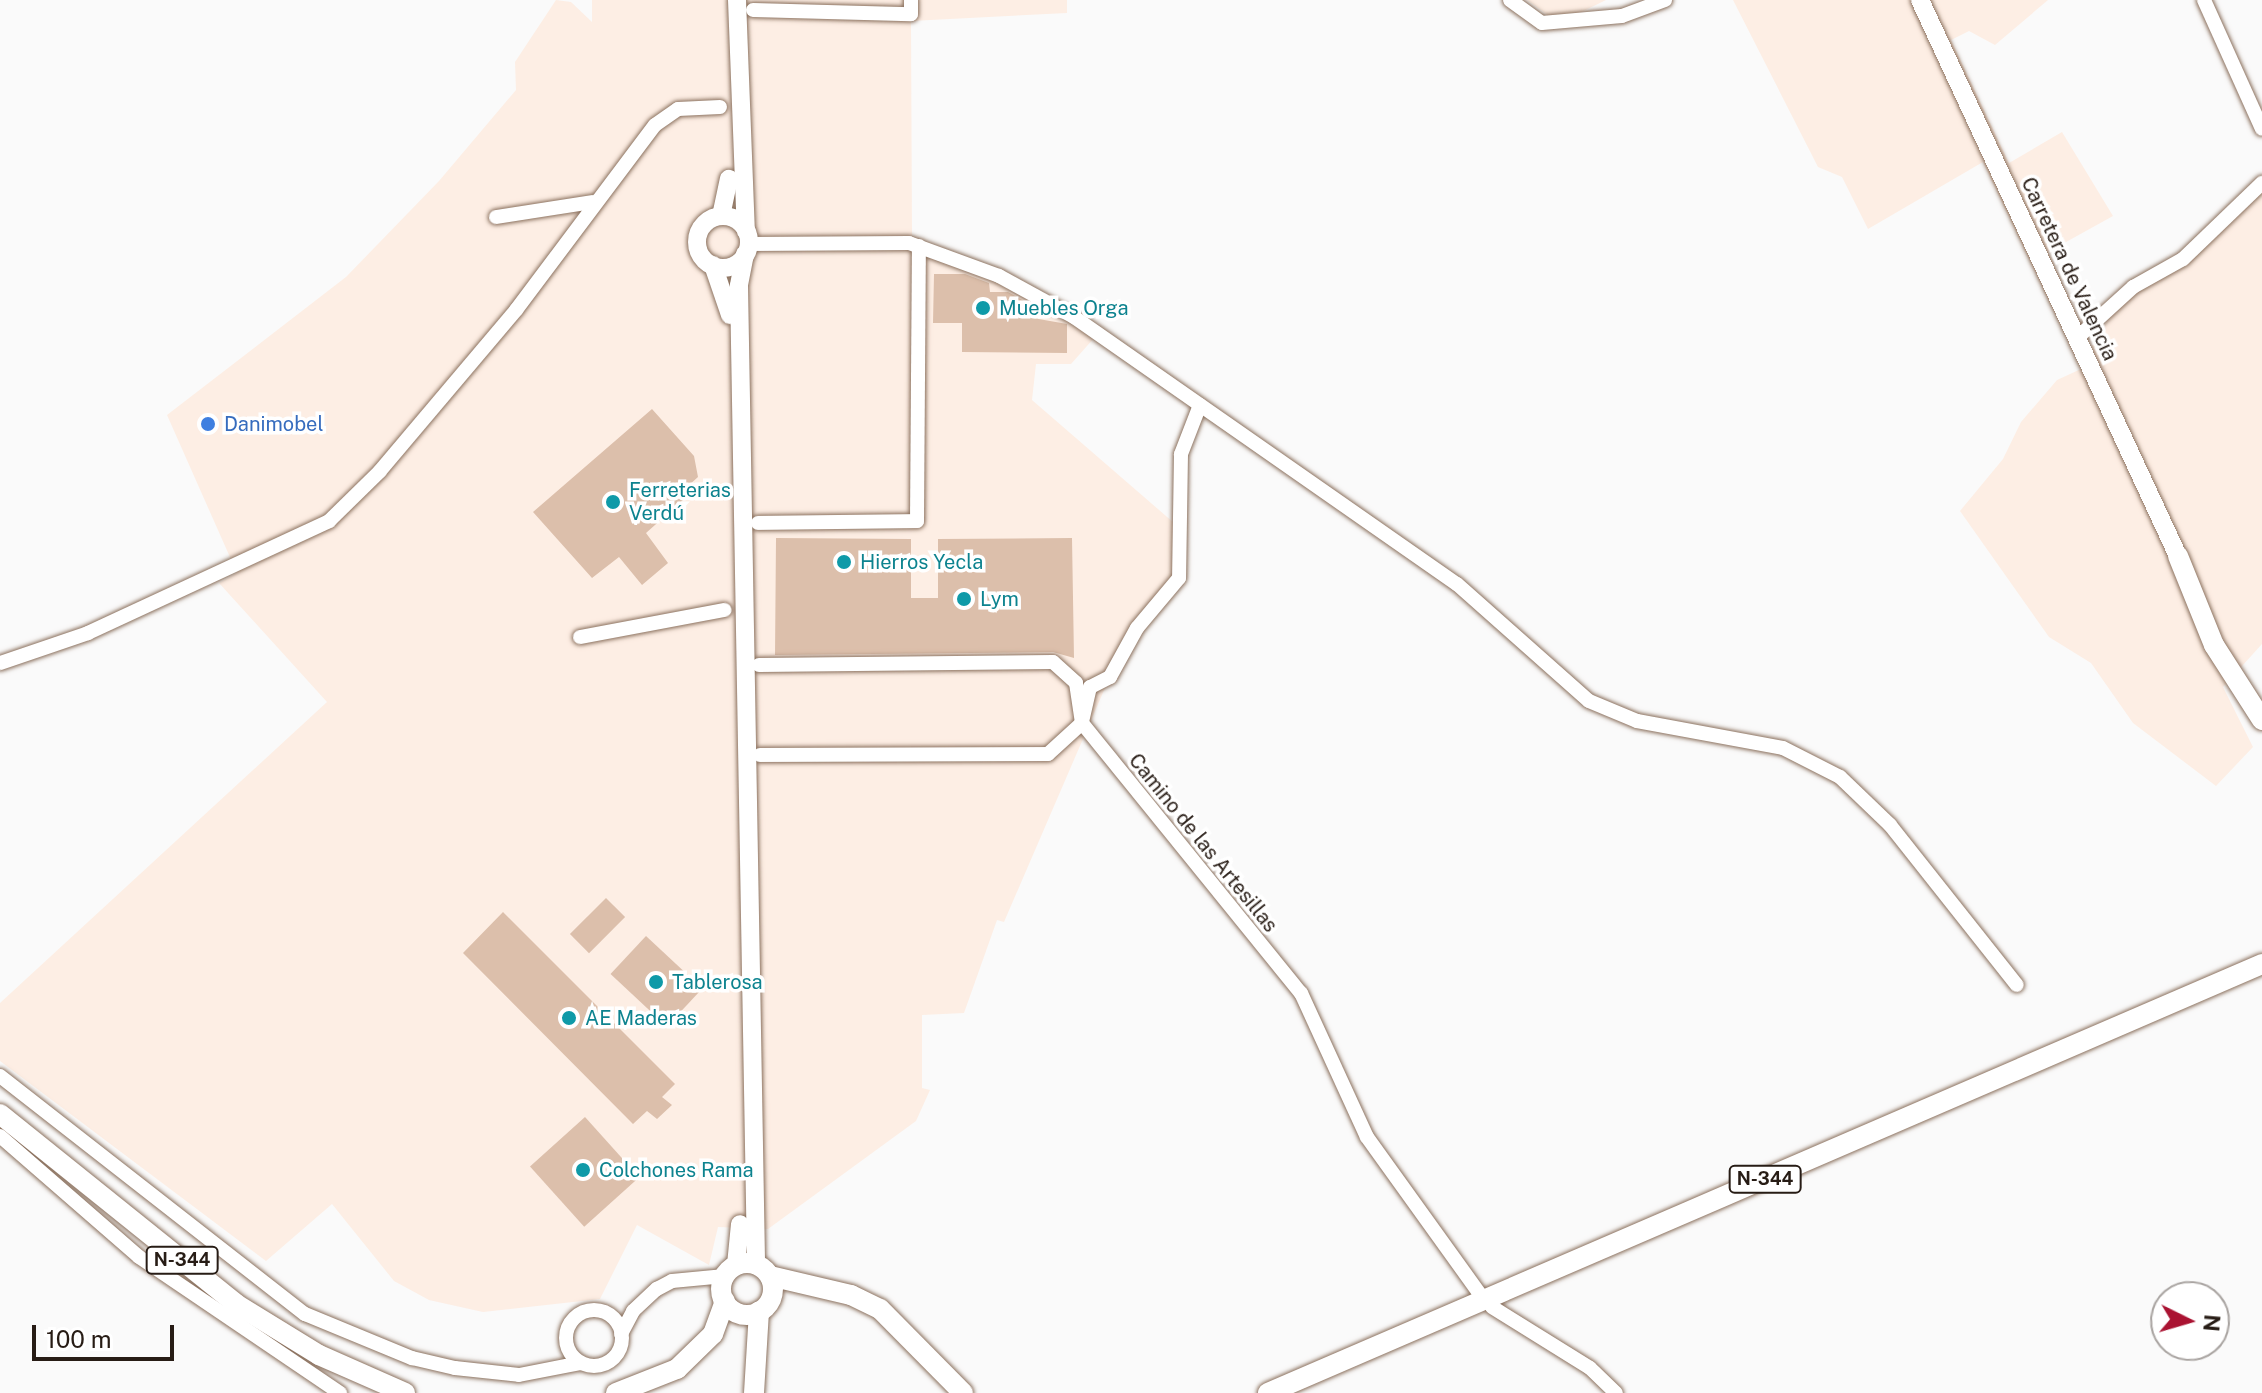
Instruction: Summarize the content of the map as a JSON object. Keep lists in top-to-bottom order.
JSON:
{
  "streets": {
    "highway": ["N-344"],
    "main road": ["Carretera de Valencia"],
    "street": ["Camino de las Artesillas"]
  },
  "places": [
    "Muebles Orga",
    "Danimobel",
    "Ferreterias Verdú",
    "Hierros Yecla",
    "Lym",
    "Tablerosa",
    "AE Maderas",
    "Colchones Rama"
  ],
  "scale_bar": "100 m",
  "north": "right"
}
